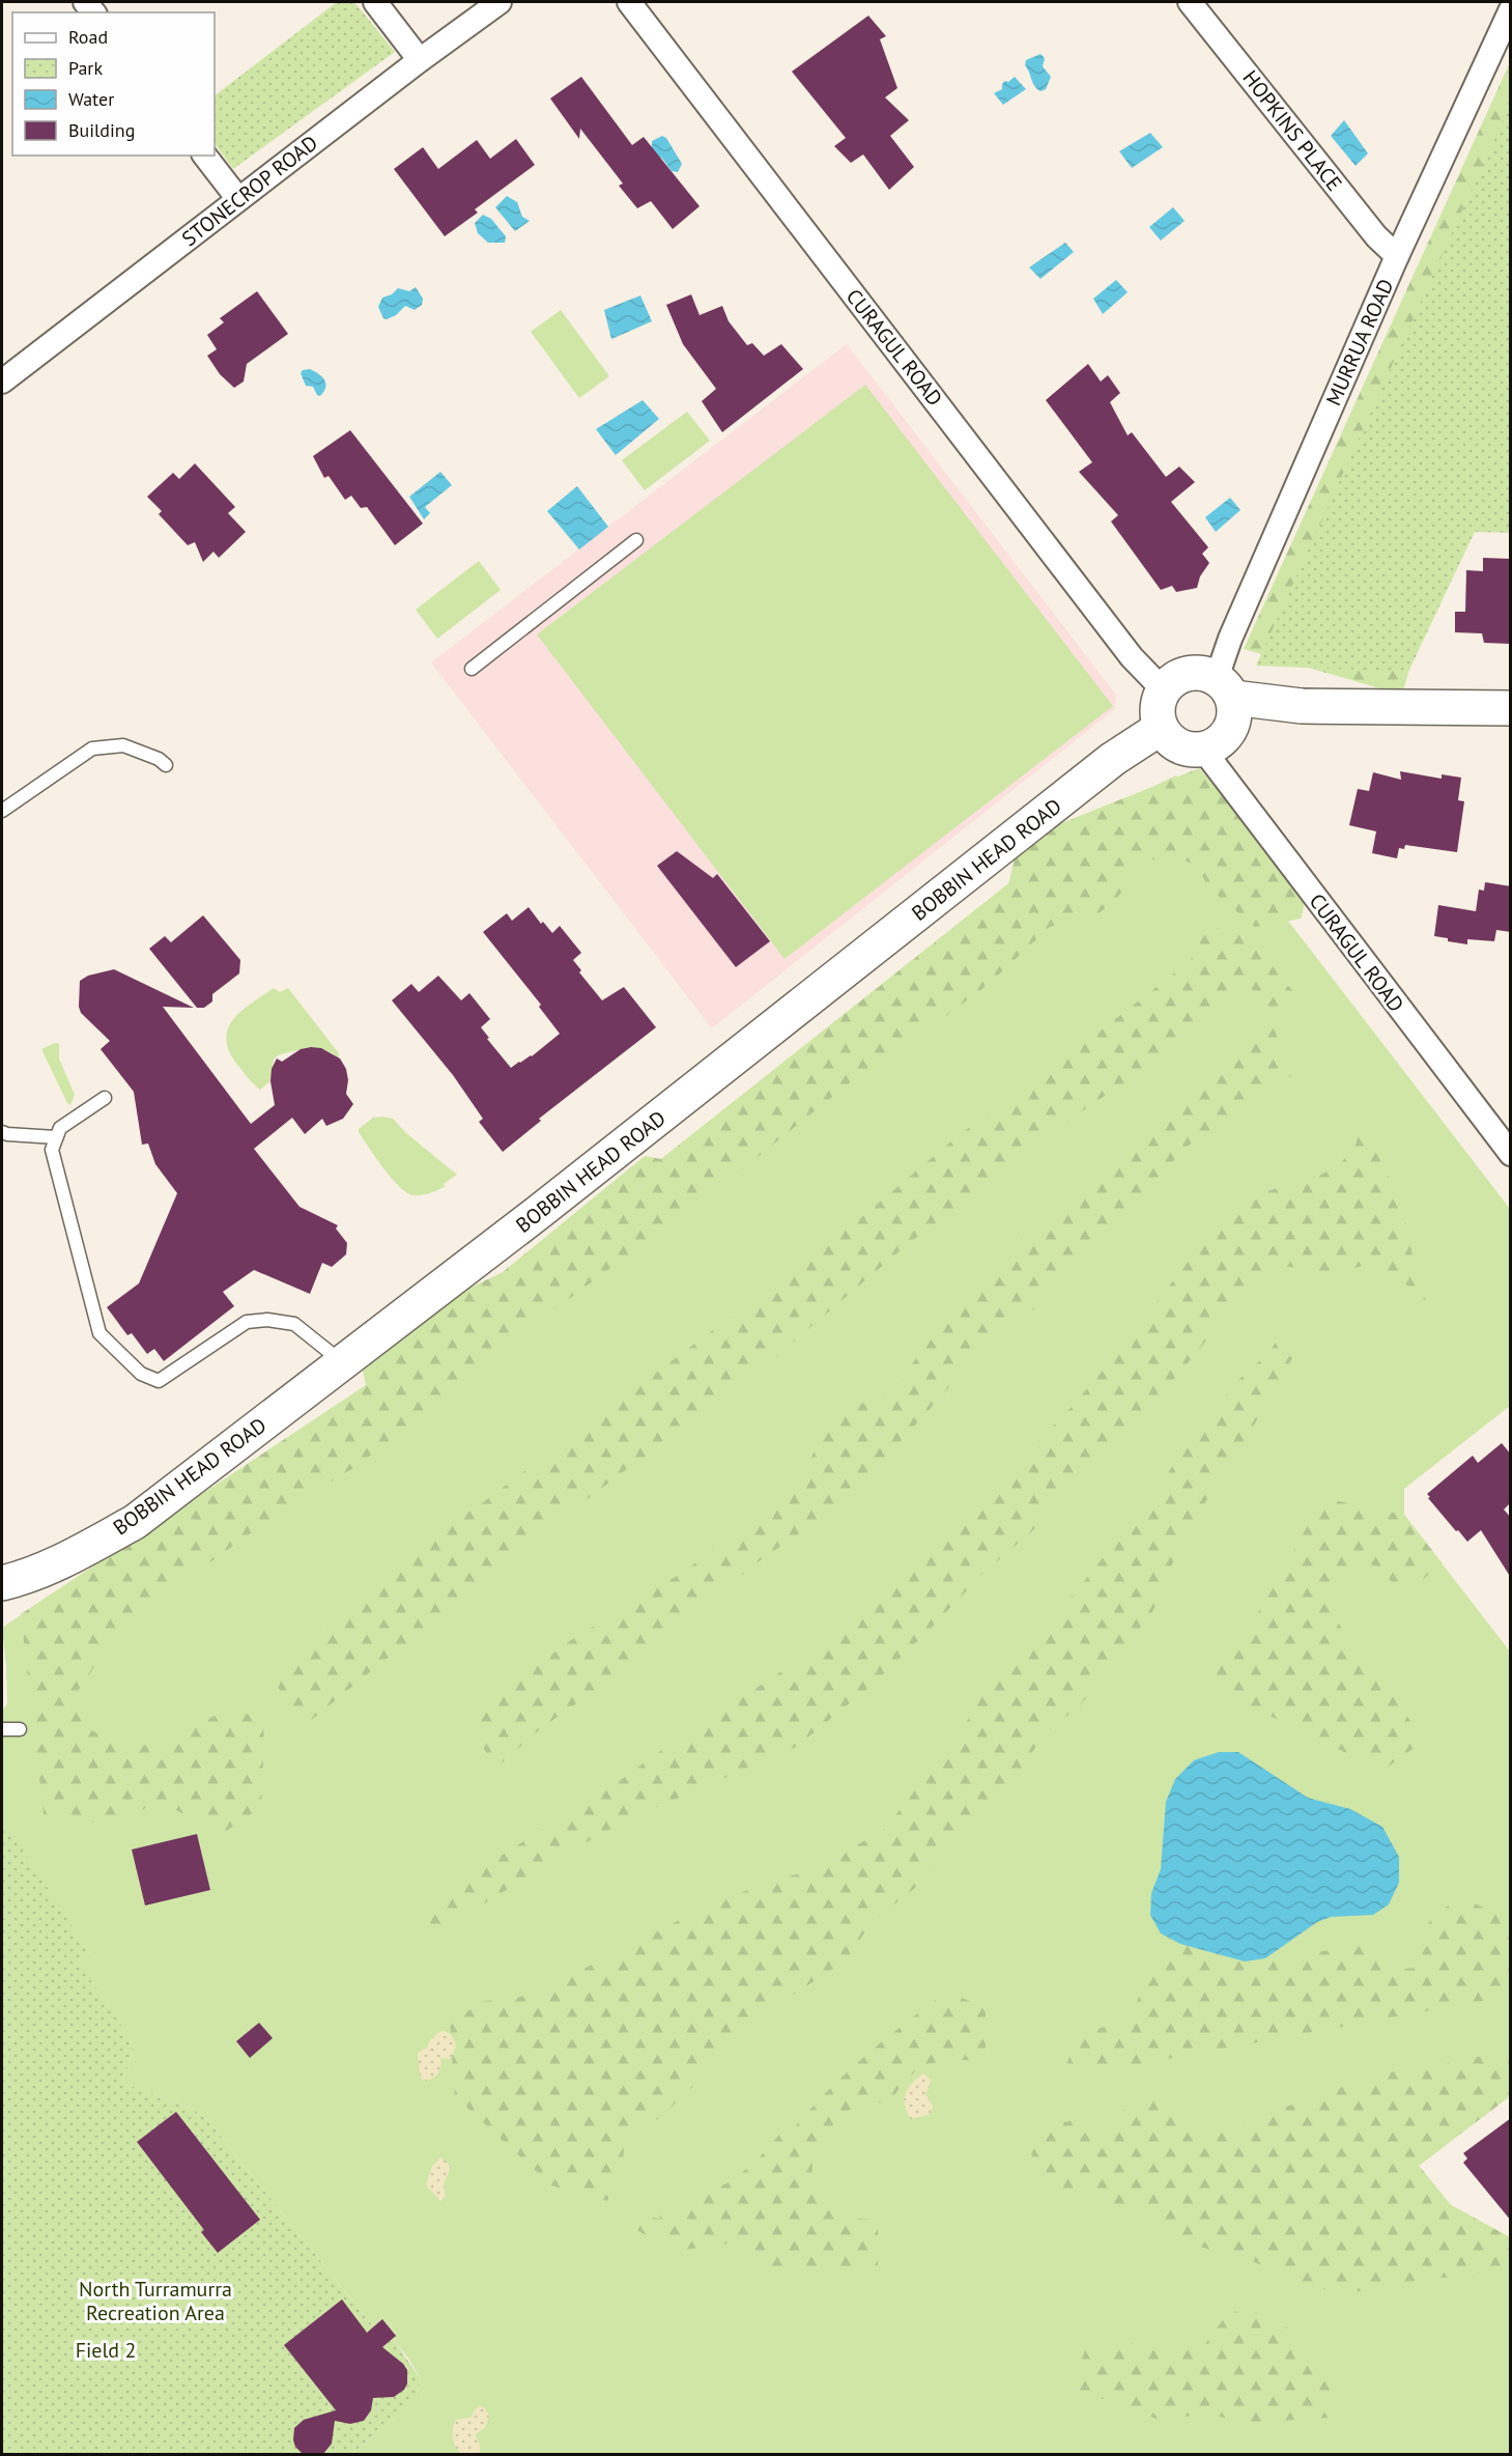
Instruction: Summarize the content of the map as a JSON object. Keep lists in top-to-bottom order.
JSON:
{
  "streets": {
    "main road": ["BOBBIN HEAD ROAD"],
    "street": [
      "HOPKINS PLACE",
      "STONECROP ROAD",
      "MURRUA ROAD",
      "CURAGUL ROAD"
    ]
  },
  "crossings": [
    ["HOPKINS PLACE", "MURRUA ROAD"],
    ["MURRUA ROAD", "CURAGUL ROAD"],
    ["MURRUA ROAD", "BOBBIN HEAD ROAD"],
    ["CURAGUL ROAD", "BOBBIN HEAD ROAD"]
  ],
  "parks": ["North Turramurra Recreation Area", "Field 2"],
  "legend": [
    "Road",
    "Park",
    "Water",
    "Building"
  ]
}
